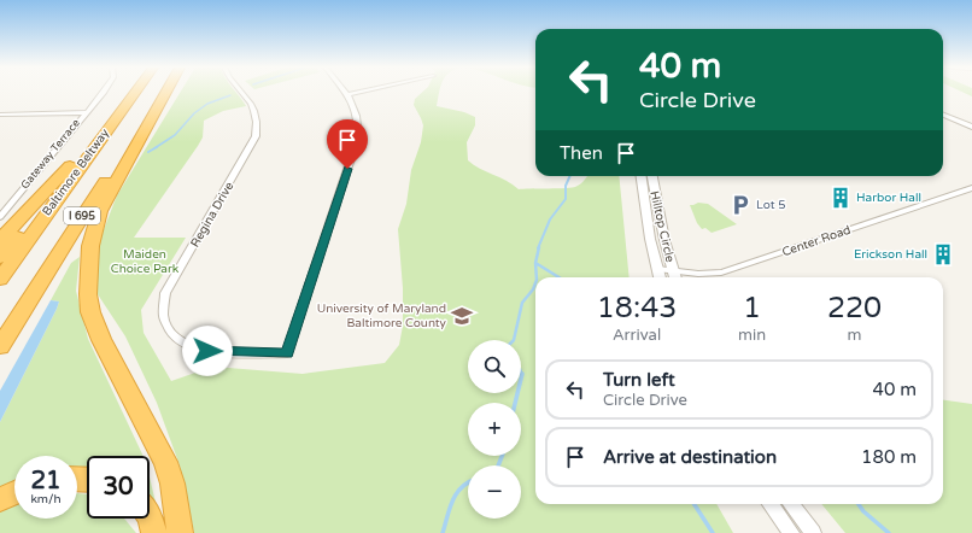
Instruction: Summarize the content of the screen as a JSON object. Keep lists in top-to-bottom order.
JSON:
{
  "streets": {
    "highway": ["Baltimore Beltway", "I 695"],
    "street": [
      "Gateway Terrace",
      "Regina Drive",
      "Hilltop Circle",
      "Center Road"
    ]
  },
  "crossings": [
    ["Hilltop Circle", "Center Road"]
  ],
  "parks": ["Maiden Choice Park"],
  "places": {
    "building": ["Harbor Hall", "Erickson Hall"],
    "parking": ["Lot 5"],
    "school or university": ["University of Maryland Baltimore County"]
  },
  "page": {
    "turn": ["40 m", "Circle Drive"],
    "then": "Then",
    "eta": [
      "18:43",
      "Arrival",
      "1",
      "min",
      "220",
      "m"
    ],
    "map_buttons": ["+", "−"],
    "list": [
      {
        "name": "Turn left",
        "note": "Circle Drive",
        "value": "40 m"
      },
      {
        "name": "Arrive at destination",
        "value": "180 m"
      }
    ],
    "speed": "21 km/h",
    "limit": "30"
  }
}
